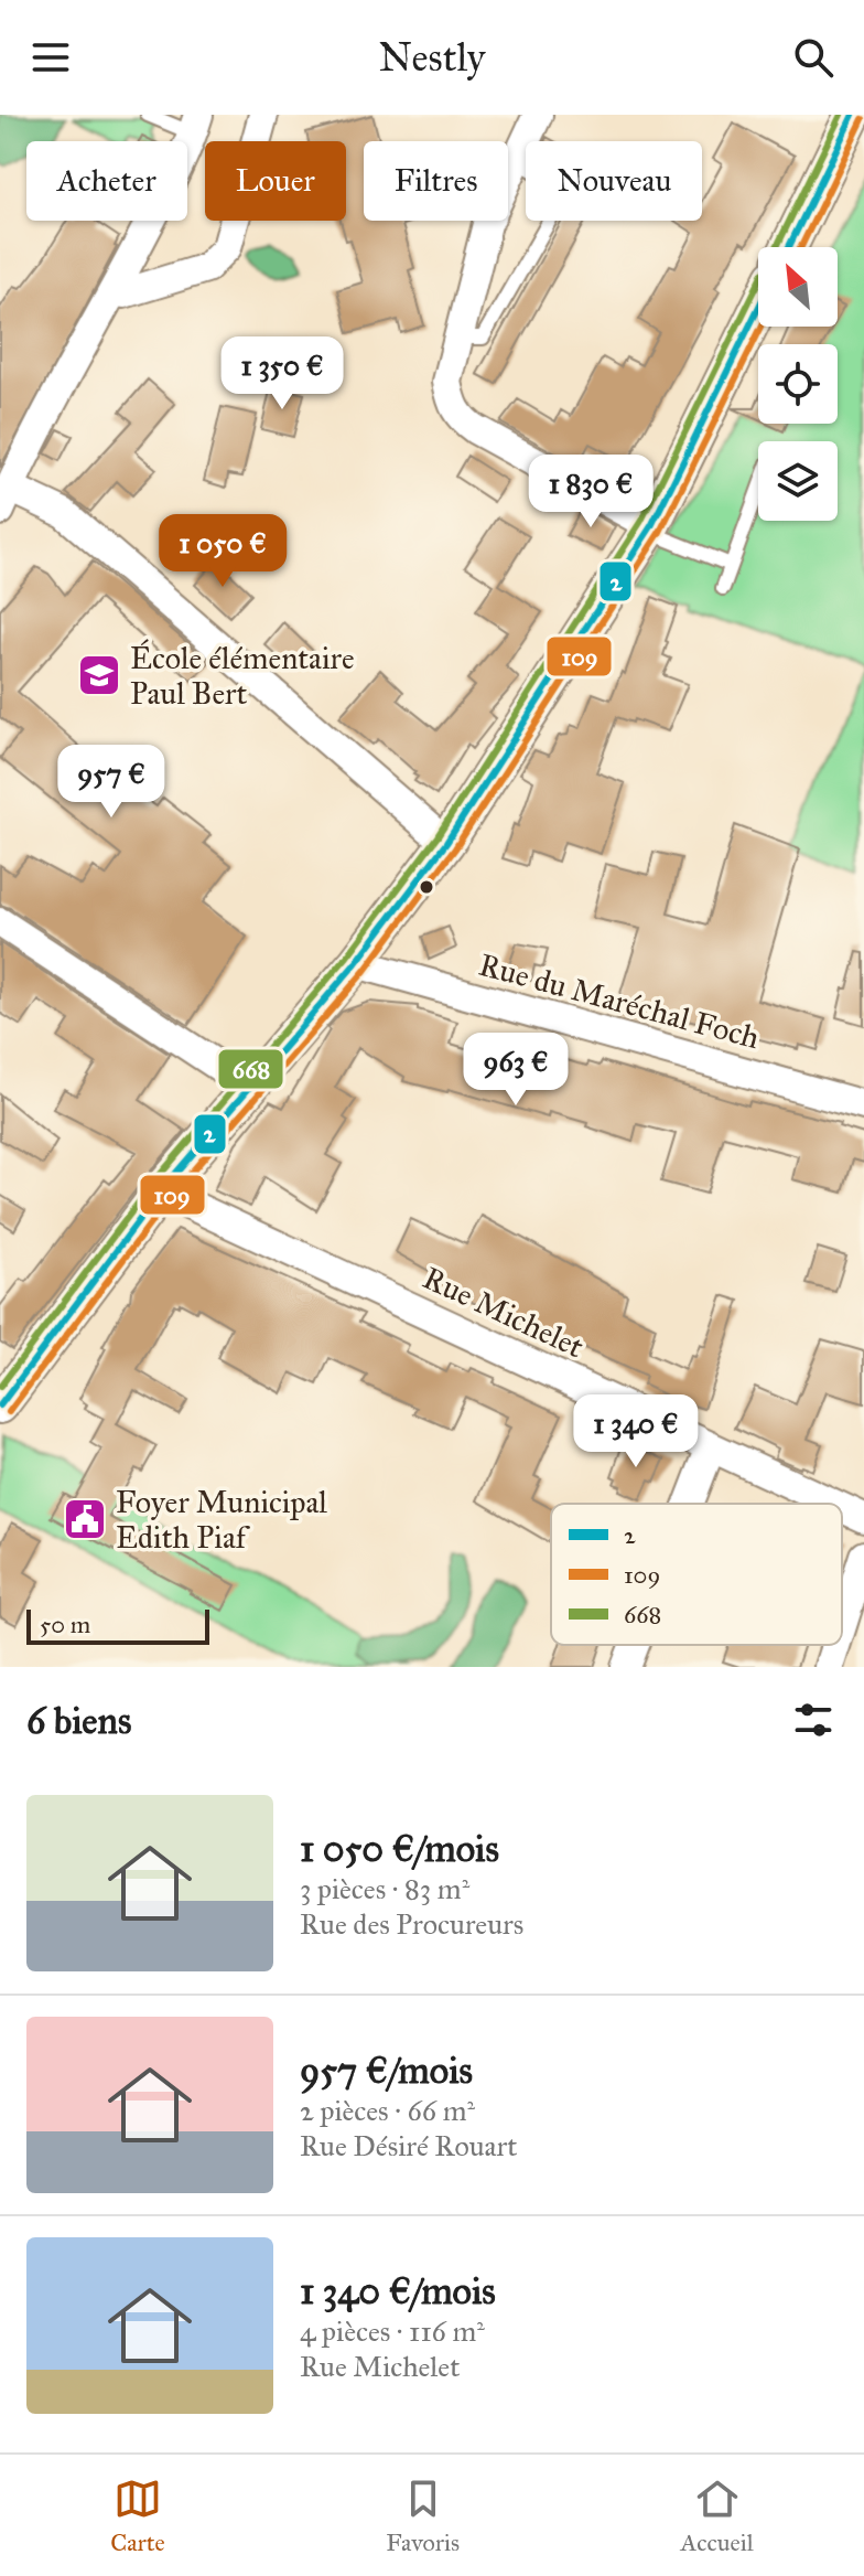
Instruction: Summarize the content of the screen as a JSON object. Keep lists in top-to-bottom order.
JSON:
{
  "streets": {
    "street": ["Rue du Maréchal Foch", "Rue Michelet"]
  },
  "places": {
    "school or university": ["École élémentaire Paul Bert"],
    "public building": ["Foyer Municipal Edith Piaf"]
  },
  "lines": ["transit line 2", "transit line 668", "transit line 109"],
  "legend": ["2", "109", "668"],
  "scale_bar": "50 m",
  "north": "top left",
  "page": {
    "header": "Nestly",
    "chip": [
      "Acheter",
      "Louer",
      "Filtres",
      "Nouveau"
    ],
    "price": [
      "1 350 €",
      "1 830 €",
      "1 050 €",
      "957 €",
      "963 €",
      "1 340 €"
    ],
    "scale": "50 m",
    "heading": "6 biens",
    "list": [
      {
        "name": "1 050 €/mois",
        "note": "3 pièces · 83 m² · Rue des Procureurs"
      },
      {
        "name": "957 €/mois",
        "note": "2 pièces · 66 m² · Rue Désiré Rouart"
      },
      {
        "name": "1 340 €/mois",
        "note": "4 pièces · 116 m² · Rue Michelet"
      }
    ],
    "tabs": ["Carte", "Favoris", "Accueil"]
  }
}
